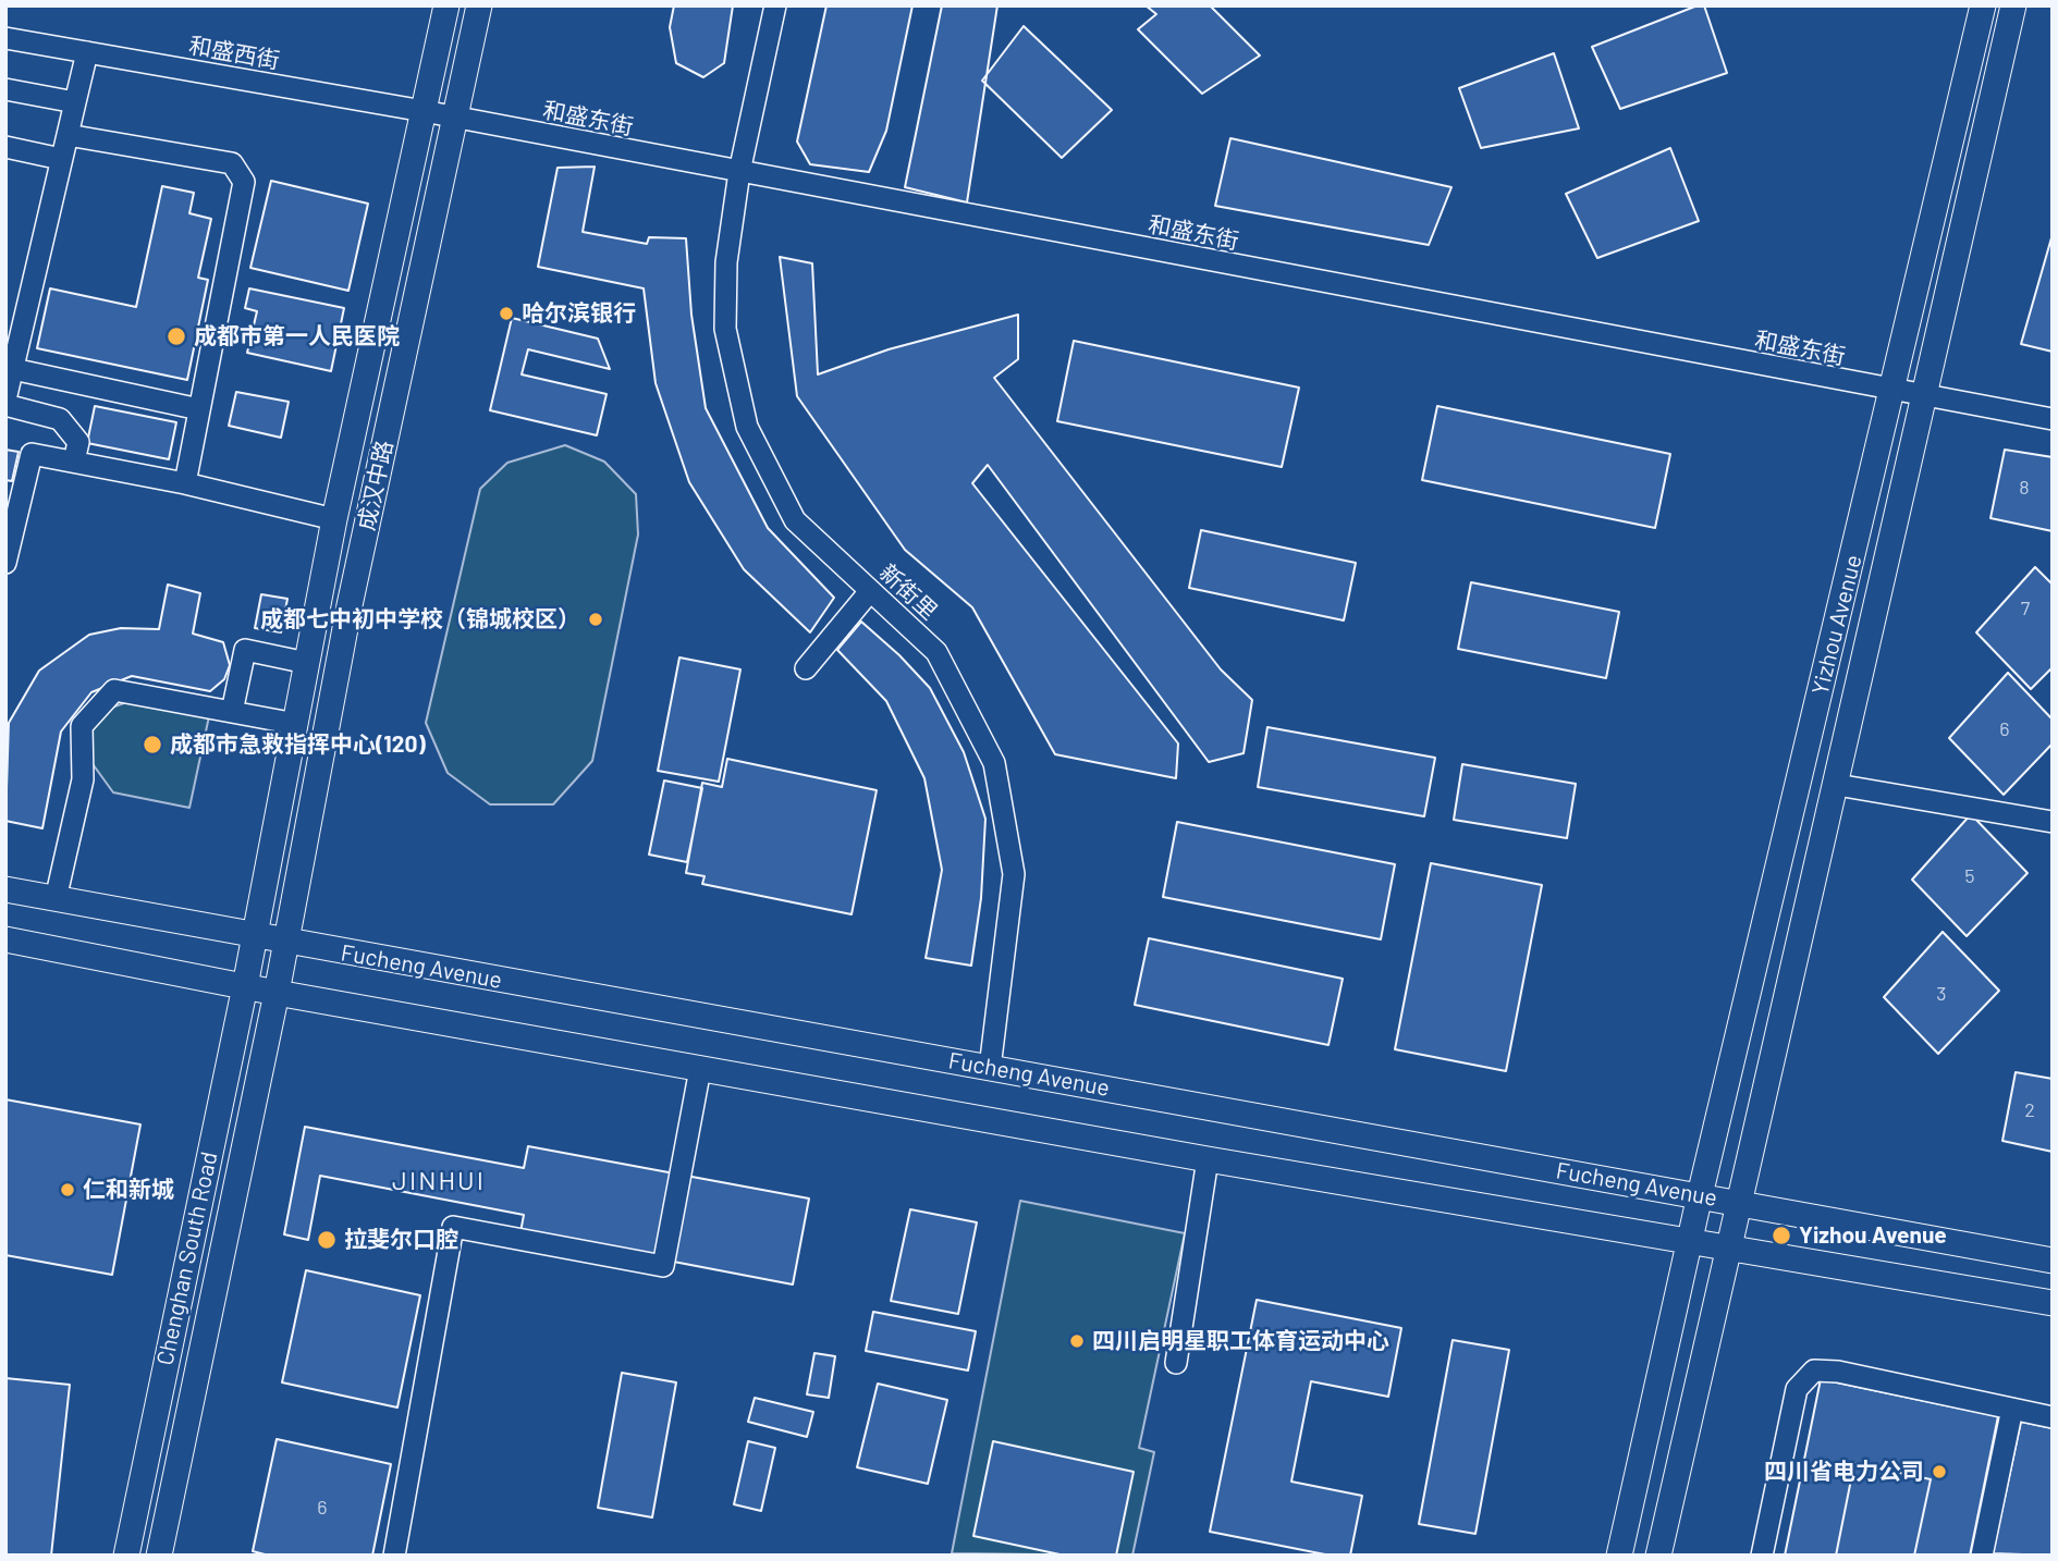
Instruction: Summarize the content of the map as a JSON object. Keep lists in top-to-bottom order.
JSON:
{
  "streets": {
    "main road": [
      "成汉中路",
      "Yizhou Avenue",
      "Fucheng Avenue",
      "Chenghan South Road"
    ],
    "street": ["和盛西街", "和盛东街", "新街里"]
  },
  "crossings": [
    ["和盛西街", "和盛东街"],
    ["和盛西街", "成汉中路"],
    ["和盛东街", "成汉中路"],
    ["和盛东街", "新街里"],
    ["和盛东街", "Yizhou Avenue"],
    ["成汉中路", "Fucheng Avenue"],
    ["成汉中路", "Chenghan South Road"],
    ["新街里", "Fucheng Avenue"],
    ["Yizhou Avenue", "Fucheng Avenue"],
    ["Fucheng Avenue", "Chenghan South Road"]
  ],
  "districts": ["JINHUI"],
  "places": [
    "哈尔滨银行",
    "成都市第一人民医院",
    "成都七中初中学校（锦城校区）",
    "成都市急救指挥中心(120)",
    "仁和新城",
    "Yizhou Avenue",
    "拉斐尔口腔",
    "四川启明星职工体育运动中心",
    "四川省电力公司"
  ],
  "house_numbers": [
    "8",
    "7",
    "6",
    "5",
    "3",
    "2",
    "6"
  ]
}
